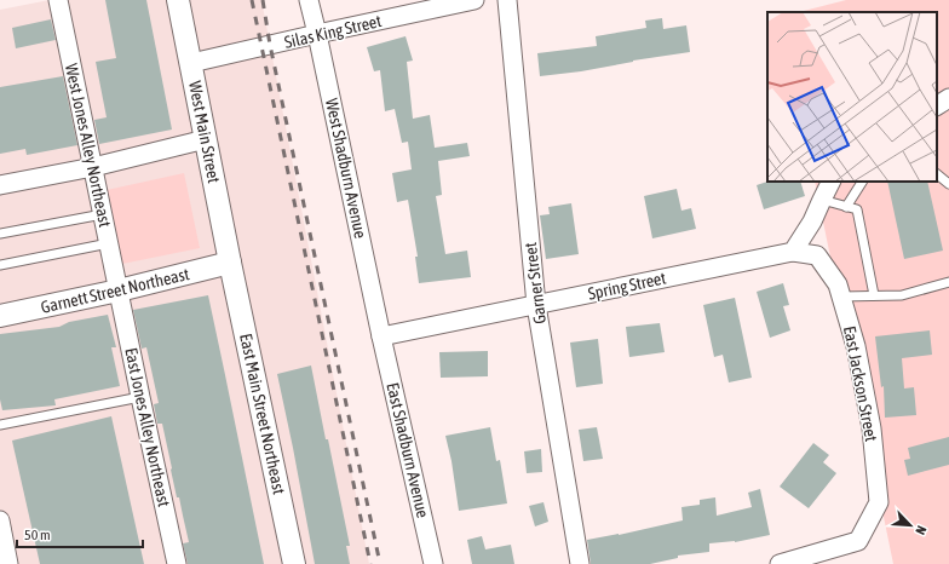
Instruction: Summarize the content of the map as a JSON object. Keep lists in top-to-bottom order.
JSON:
{
  "streets": {
    "street": [
      "Silas King Street",
      "West Main Street",
      "West Jones Alley Northeast",
      "West Shadburn Avenue",
      "Garner Street",
      "Spring Street",
      "Garnett Street Northeast",
      "East Jackson Street",
      "East Main Street Northeast",
      "East Jones Alley Northeast",
      "East Shadburn Avenue"
    ]
  },
  "crossings": [
    ["Silas King Street", "West Main Street"],
    ["Silas King Street", "West Shadburn Avenue"],
    ["West Main Street", "Garnett Street Northeast"],
    ["West Main Street", "East Main Street Northeast"],
    ["West Jones Alley Northeast", "Garnett Street Northeast"],
    ["West Jones Alley Northeast", "East Jones Alley Northeast"],
    ["West Shadburn Avenue", "Spring Street"],
    ["West Shadburn Avenue", "East Shadburn Avenue"],
    ["Garner Street", "Spring Street"],
    ["Spring Street", "East Jackson Street"],
    ["Spring Street", "East Shadburn Avenue"],
    ["Garnett Street Northeast", "East Main Street Northeast"],
    ["Garnett Street Northeast", "East Jones Alley Northeast"]
  ],
  "scale_bar": "50 m",
  "north": "bottom right"
}
